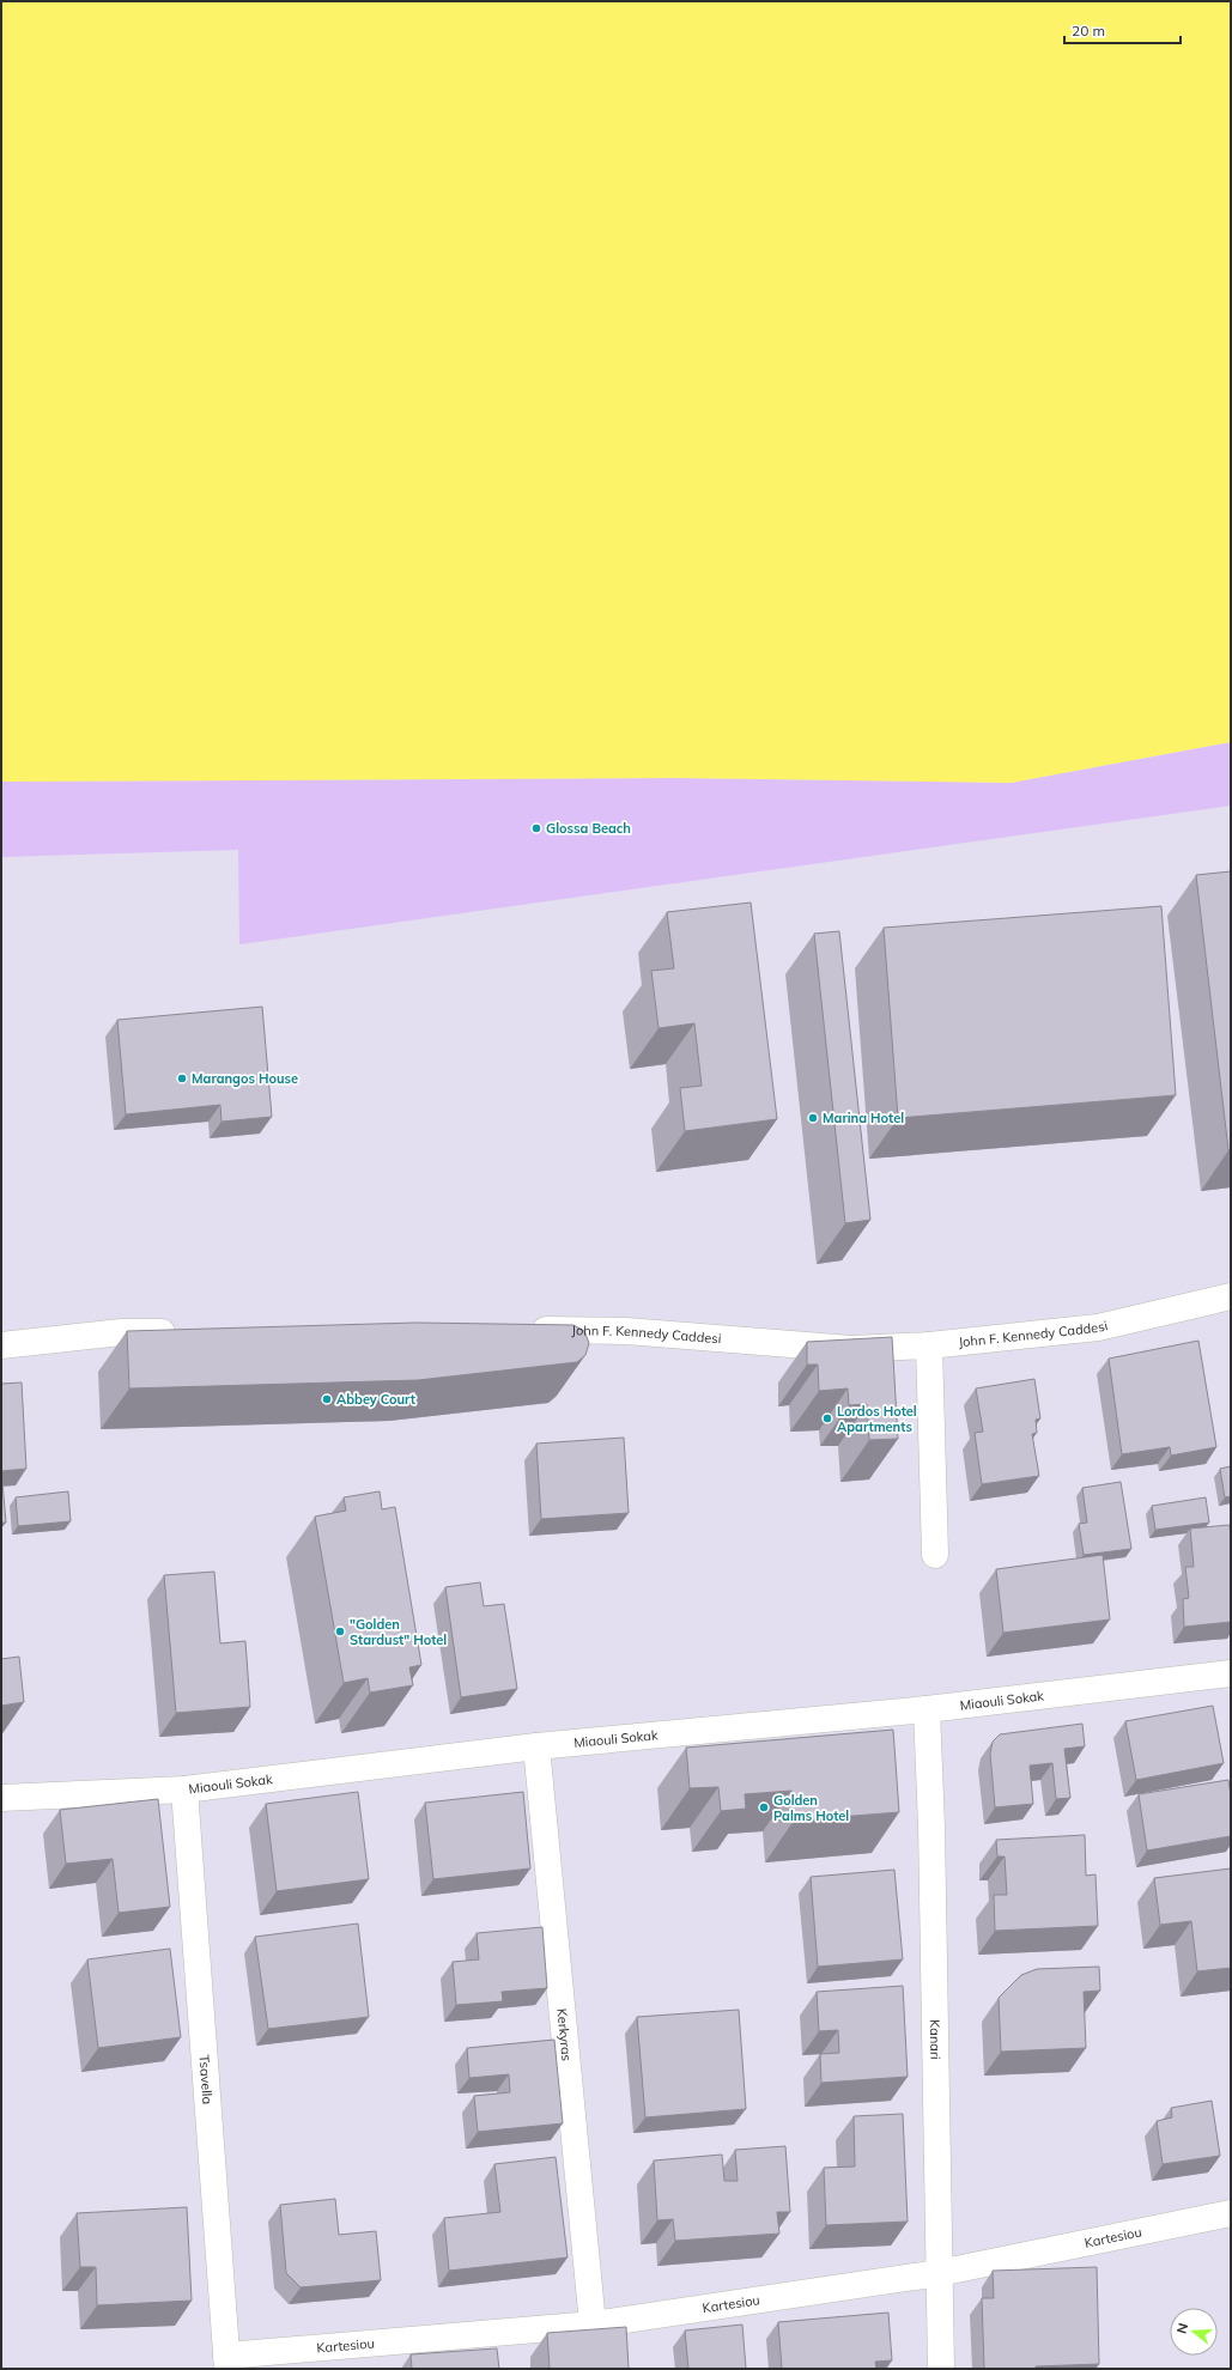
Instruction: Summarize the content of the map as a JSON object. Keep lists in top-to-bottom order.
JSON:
{
  "streets": {
    "street": [
      "John F. Kennedy Caddesi",
      "Miaouli Sokak",
      "Kerkyras",
      "Kanari",
      "Tsavella",
      "Kartesiou"
    ]
  },
  "crossings": [
    ["Miaouli Sokak", "Kerkyras"],
    ["Miaouli Sokak", "Kanari"],
    ["Miaouli Sokak", "Tsavella"],
    ["Kerkyras", "Kartesiou"],
    ["Kanari", "Kartesiou"],
    ["Tsavella", "Kartesiou"]
  ],
  "places": [
    "Glossa Beach",
    "Marangos House",
    "Marina Hotel",
    "Abbey Court",
    "Lordos Hotel Apartments",
    "\"Golden Stardust\" Hotel",
    "Golden Palms Hotel"
  ],
  "scale_bar": "20 m",
  "north": "left"
}
